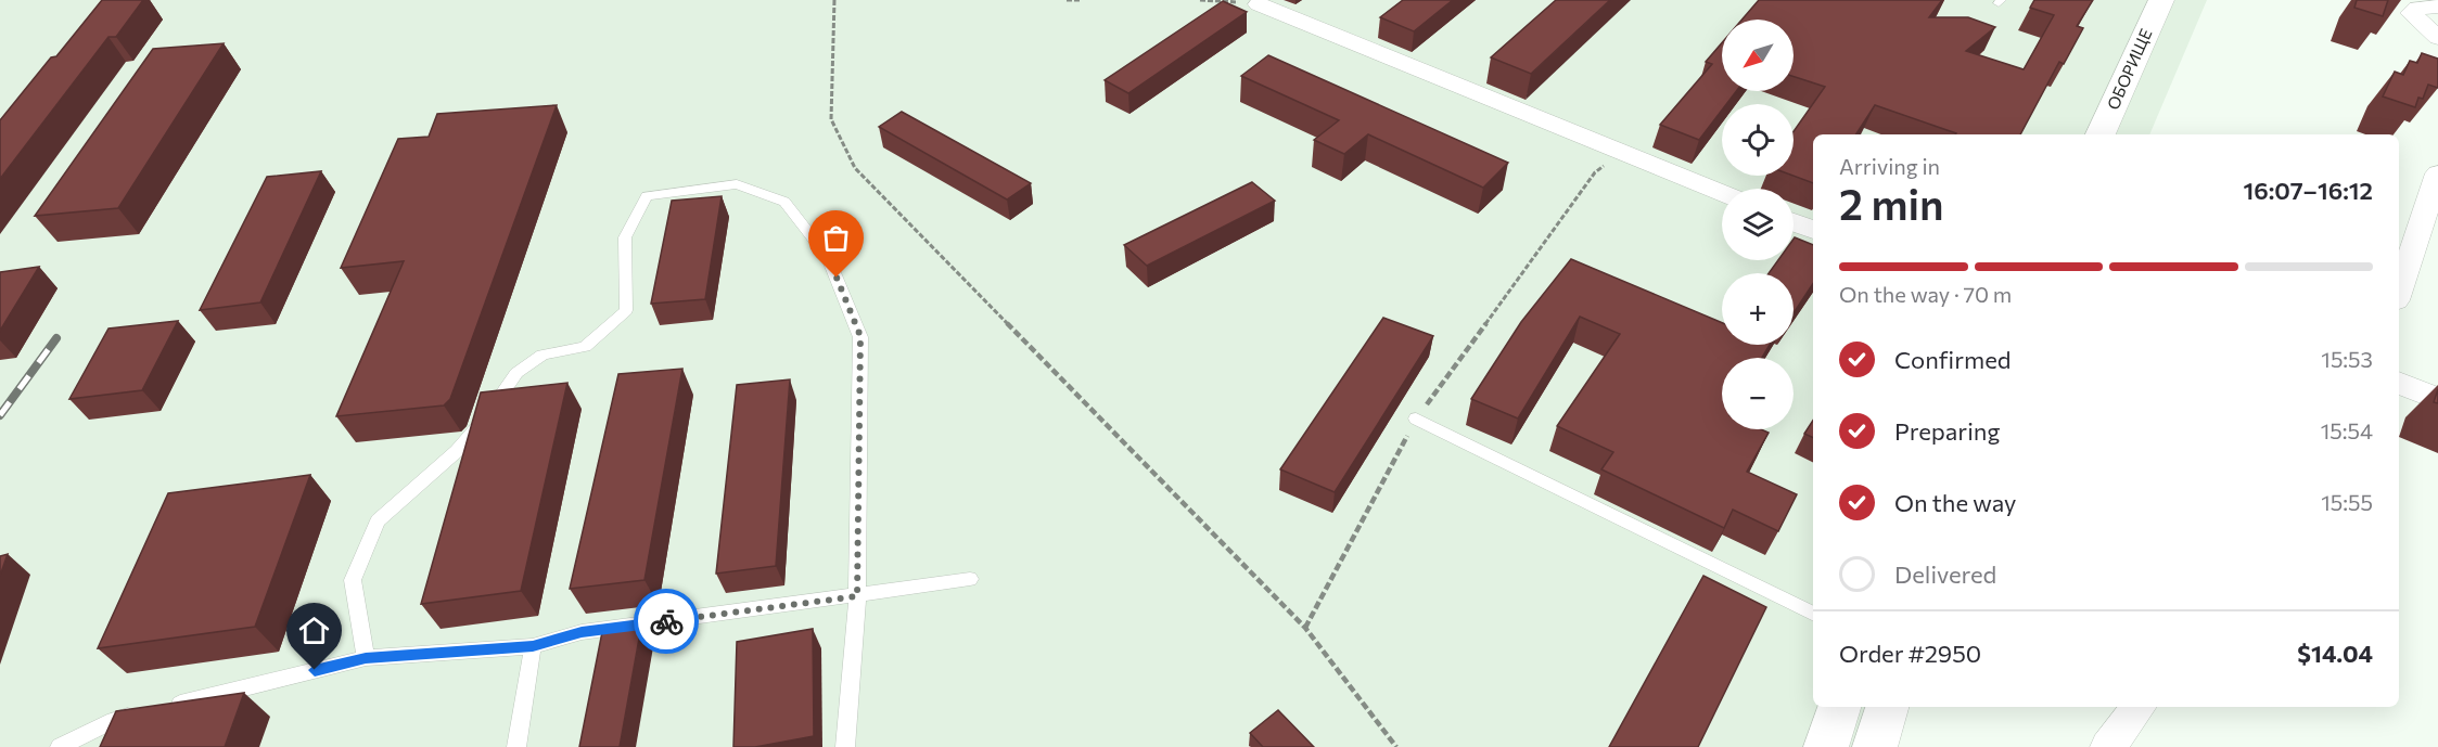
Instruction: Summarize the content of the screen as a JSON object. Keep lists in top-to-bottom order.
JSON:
{
  "streets": {
    "main road": ["ОБОРИЩЕ"]
  },
  "north": "bottom left",
  "page": {
    "map_buttons": ["+", "−"],
    "heading": ["2 min", "Arriving in", "16:07–16:12"],
    "panel": ["Order #2950", "$14.04"],
    "bar": "On the way · 70 m",
    "list": [
      ["Confirmed", "15:53"],
      ["Preparing", "15:54"],
      ["On the way", "15:55"],
      "Delivered"
    ]
  }
}
